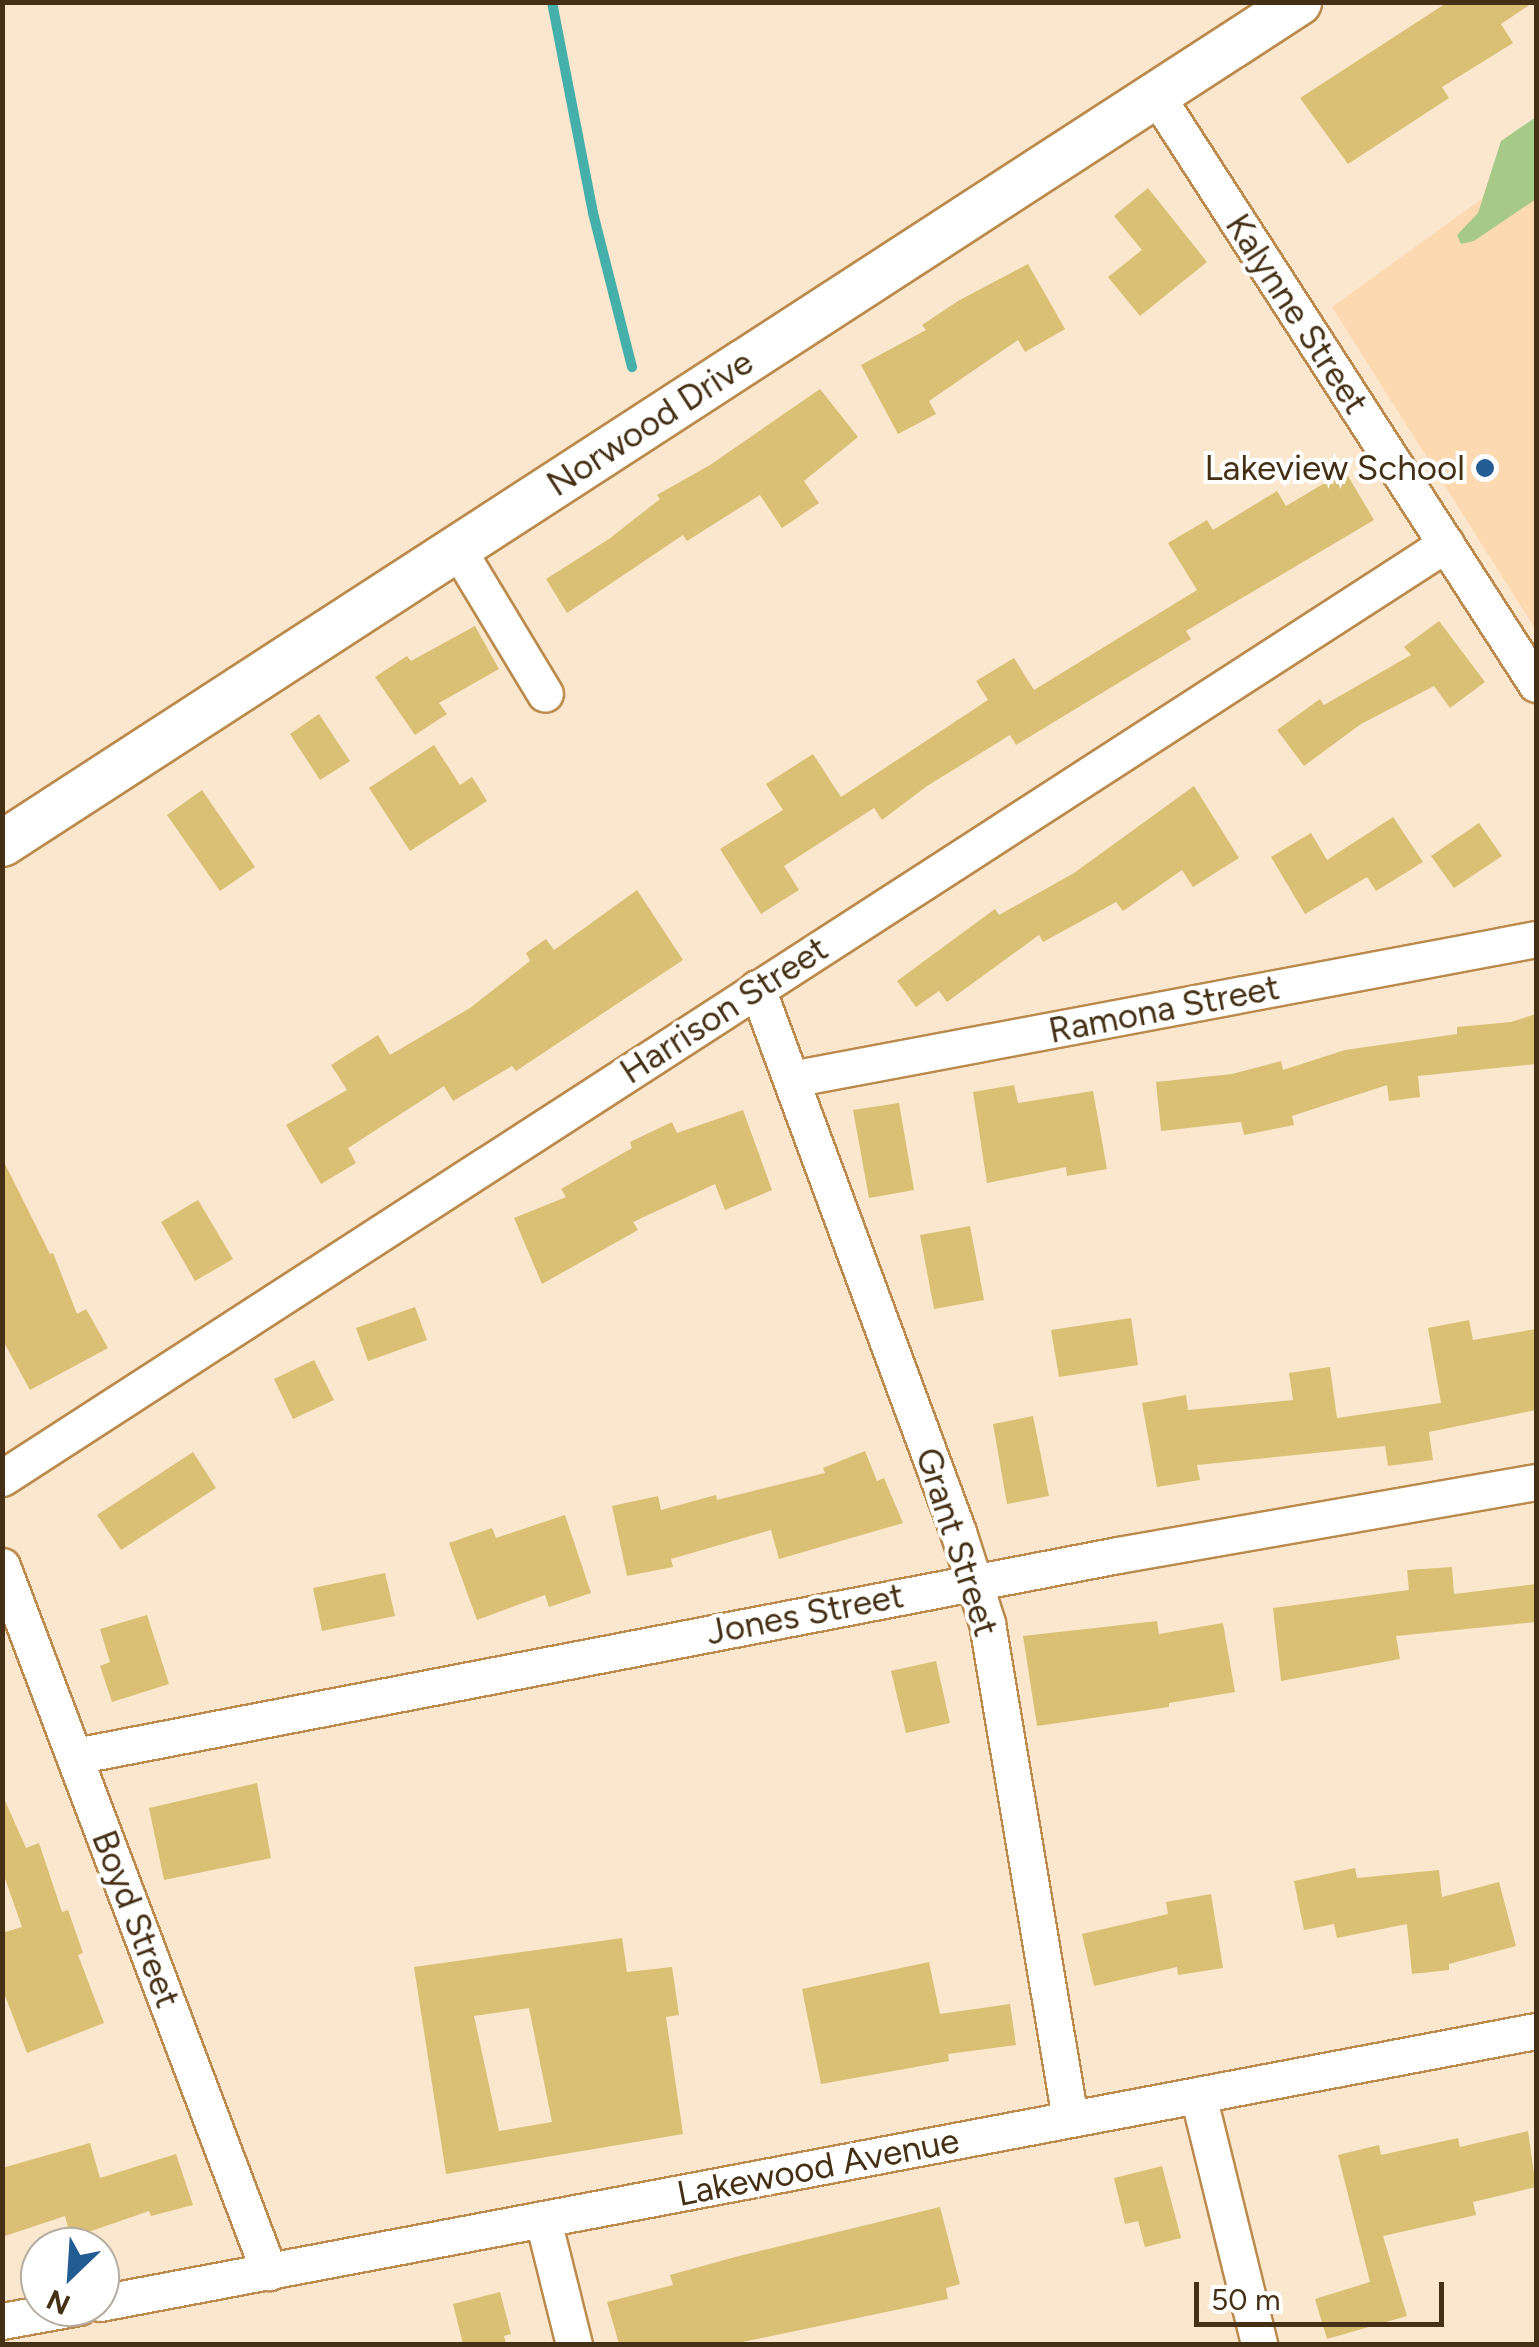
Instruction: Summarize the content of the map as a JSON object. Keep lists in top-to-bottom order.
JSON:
{
  "streets": {
    "street": [
      "Kalynne Street",
      "Norwood Drive",
      "Ramona Street",
      "Harrison Street",
      "Grant Street",
      "Jones Street",
      "Boyd Street",
      "Lakewood Avenue"
    ]
  },
  "crossings": [
    ["Kalynne Street", "Norwood Drive"],
    ["Kalynne Street", "Harrison Street"],
    ["Ramona Street", "Grant Street"],
    ["Harrison Street", "Grant Street"],
    ["Grant Street", "Jones Street"],
    ["Grant Street", "Lakewood Avenue"],
    ["Jones Street", "Boyd Street"],
    ["Boyd Street", "Lakewood Avenue"]
  ],
  "places": ["Lakeview School"],
  "scale_bar": "50 m",
  "north": "bottom left"
}
